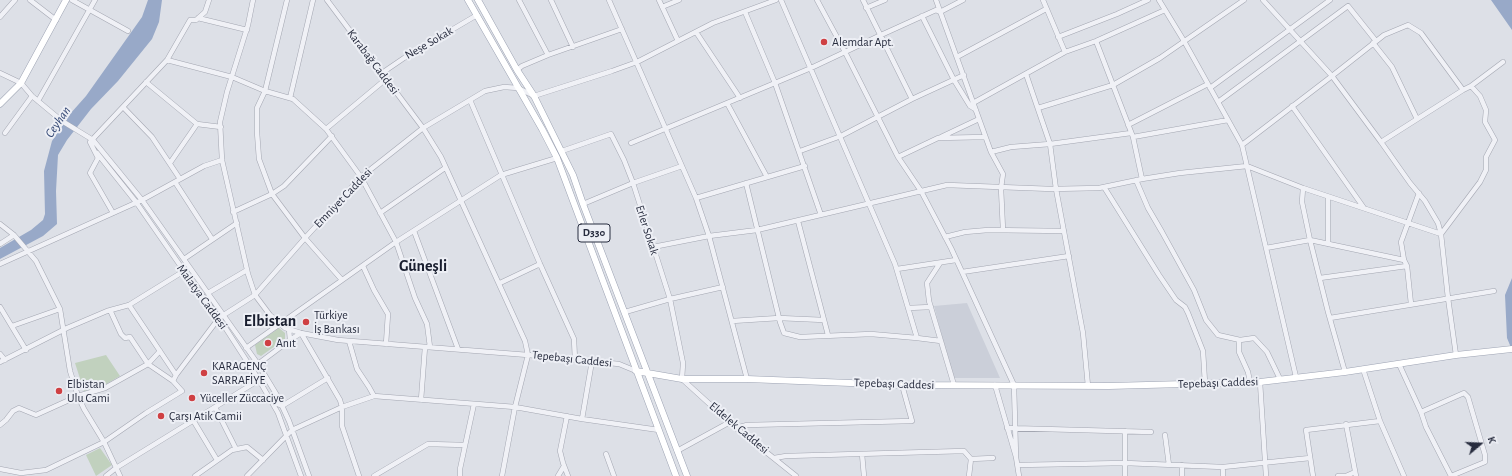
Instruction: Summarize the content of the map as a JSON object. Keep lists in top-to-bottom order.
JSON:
{
  "streets": {
    "main road": ["D330", "Tepebaşı Caddesi"],
    "street": [
      "Neşe Sokak",
      "Karabağ Caddesi",
      "Emniyet Caddesi",
      "Erler Sokak",
      "Malatya Caddesi",
      "Eldelek Caddesi"
    ]
  },
  "crossings": [
    ["Neşe Sokak", "Karabağ Caddesi"],
    ["Neşe Sokak", "D330"],
    ["Karabağ Caddesi", "Emniyet Caddesi"],
    ["Karabağ Caddesi", "Tepebaşı Caddesi"],
    ["Emniyet Caddesi", "D330"],
    ["Emniyet Caddesi", "Malatya Caddesi"],
    ["Erler Sokak", "D330"],
    ["Erler Sokak", "Tepebaşı Caddesi"],
    ["Erler Sokak", "Eldelek Caddesi"],
    ["D330", "Tepebaşı Caddesi"],
    ["Tepebaşı Caddesi", "Eldelek Caddesi"]
  ],
  "districts": ["Güneşli", "Elbistan"],
  "water": ["Ceyhan"],
  "places": [
    "Alemdar Apt.",
    "Türkiye İş Bankası",
    "Anıt",
    "KARAGENÇ SARRAFİYE",
    "Elbistan Ulu Cami",
    "Yüceller Züccaciye",
    "Çarşı Atik Camii"
  ],
  "north": "right"
}
